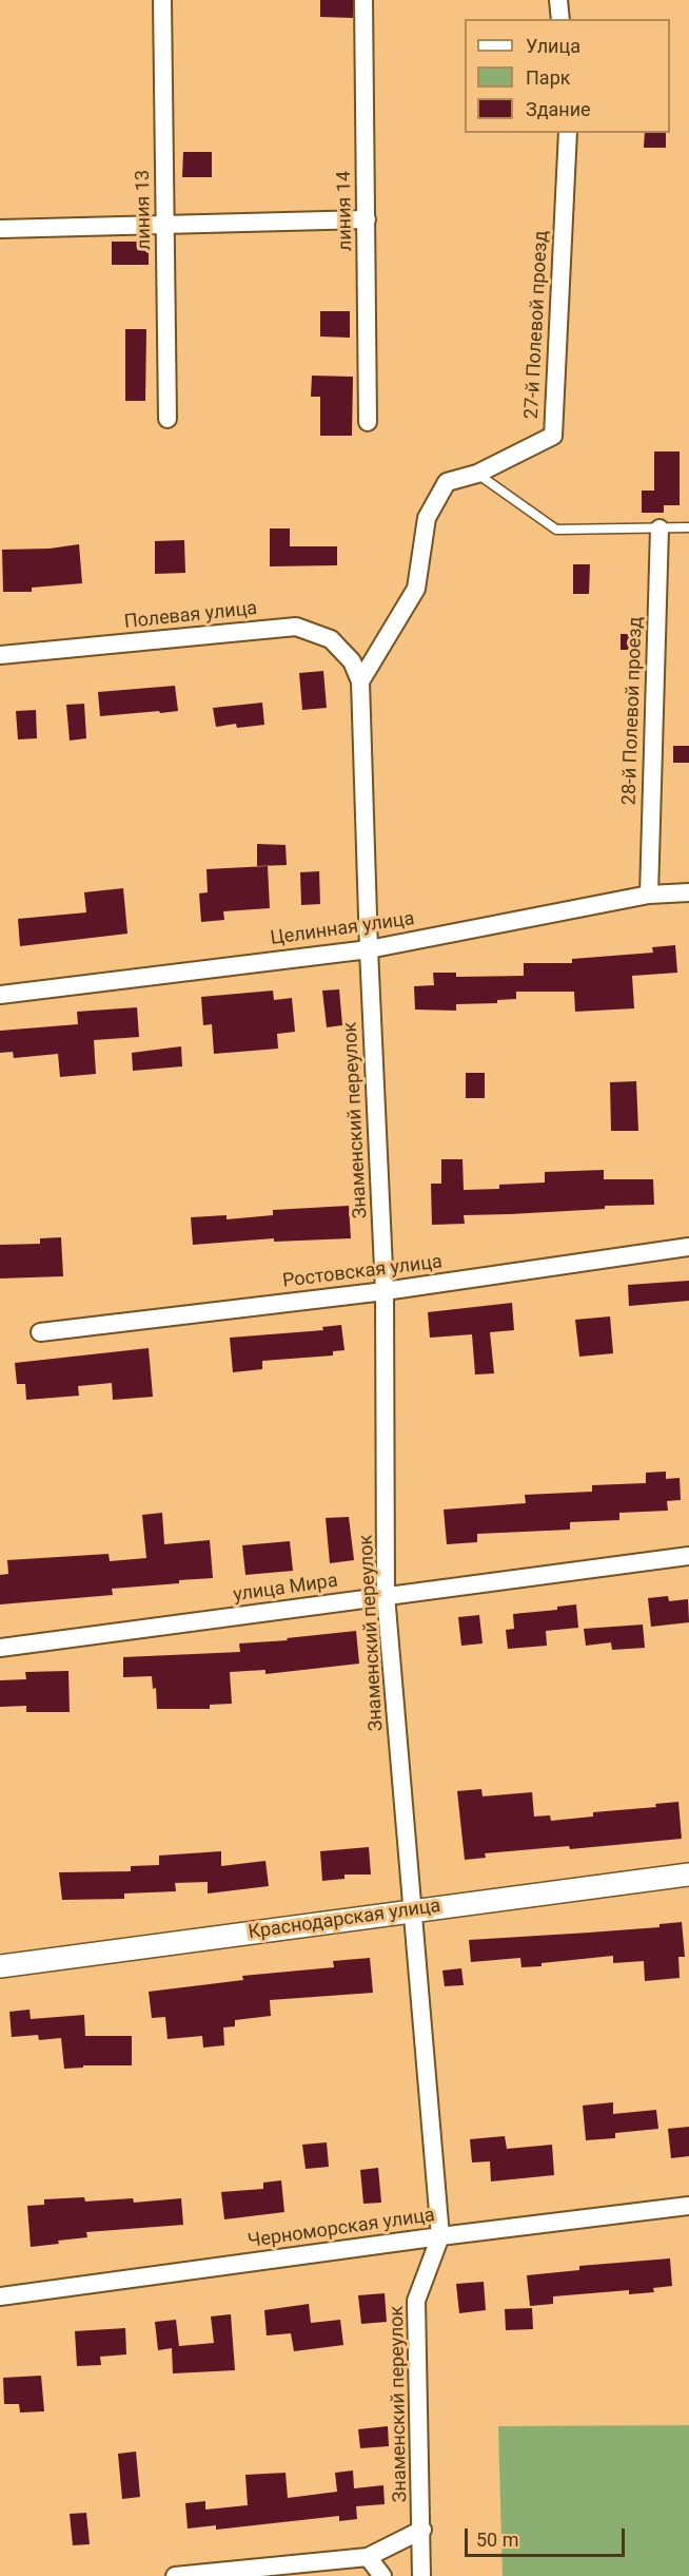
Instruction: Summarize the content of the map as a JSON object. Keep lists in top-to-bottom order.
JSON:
{
  "streets": {
    "street": [
      "линия 13",
      "линия 14",
      "27-й Полевой проезд",
      "Полевая улица",
      "28-й Полевой проезд",
      "Целинная улица",
      "Знаменский переулок",
      "Ростовская улица",
      "улица Мира",
      "Краснодарская улица",
      "Черноморская улица"
    ]
  },
  "crossings": [
    ["Полевая улица", "Знаменский переулок"],
    ["28-й Полевой проезд", "Целинная улица"],
    ["Целинная улица", "Знаменский переулок"],
    ["Знаменский переулок", "Ростовская улица"],
    ["Знаменский переулок", "улица Мира"],
    ["Знаменский переулок", "Краснодарская улица"],
    ["Знаменский переулок", "Черноморская улица"]
  ],
  "legend": ["Улица", "Парк", "Здание"],
  "scale_bar": "50 m"
}
